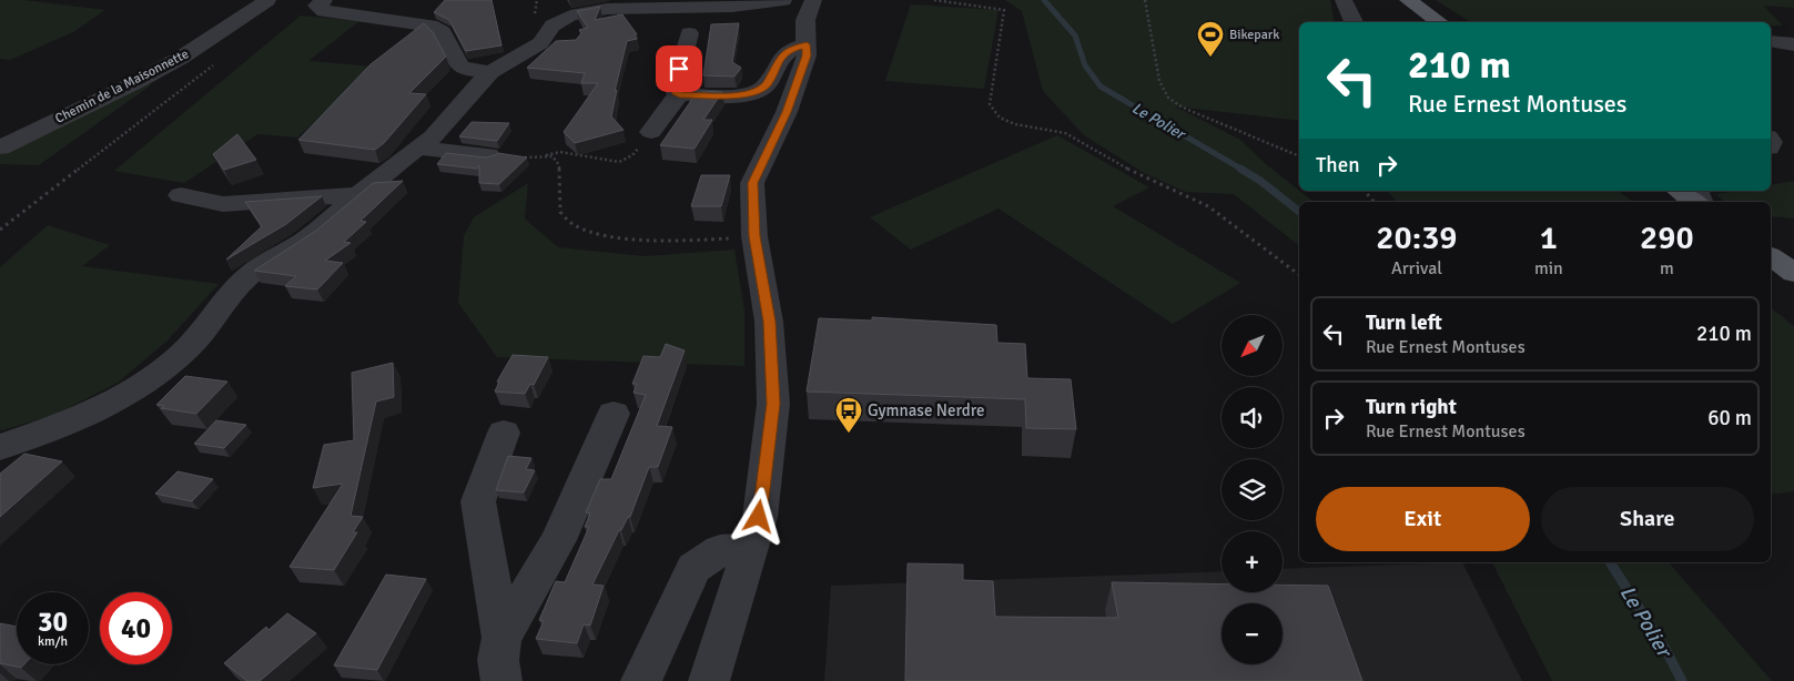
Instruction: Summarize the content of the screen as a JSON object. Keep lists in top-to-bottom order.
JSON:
{
  "streets": {
    "street": ["Chemin de la Maisonnette"]
  },
  "water": ["Le Polier"],
  "places": {
    "sports": ["Bikepark"],
    "bus stop": ["Gymnase Nerdre"]
  },
  "north": "bottom left",
  "page": {
    "turn": ["210 m", "Rue Ernest Montuses"],
    "then": "Then",
    "eta": [
      "20:39",
      "Arrival",
      "1",
      "min",
      "290",
      "m"
    ],
    "list": [
      {
        "name": "Turn left",
        "note": "Rue Ernest Montuses",
        "value": "210 m"
      },
      {
        "name": "Turn right",
        "note": "Rue Ernest Montuses",
        "value": "60 m"
      }
    ],
    "map_buttons": ["+", "−"],
    "buttons": ["Exit", "Share"],
    "speed": "30 km/h",
    "limit": "40"
  }
}
